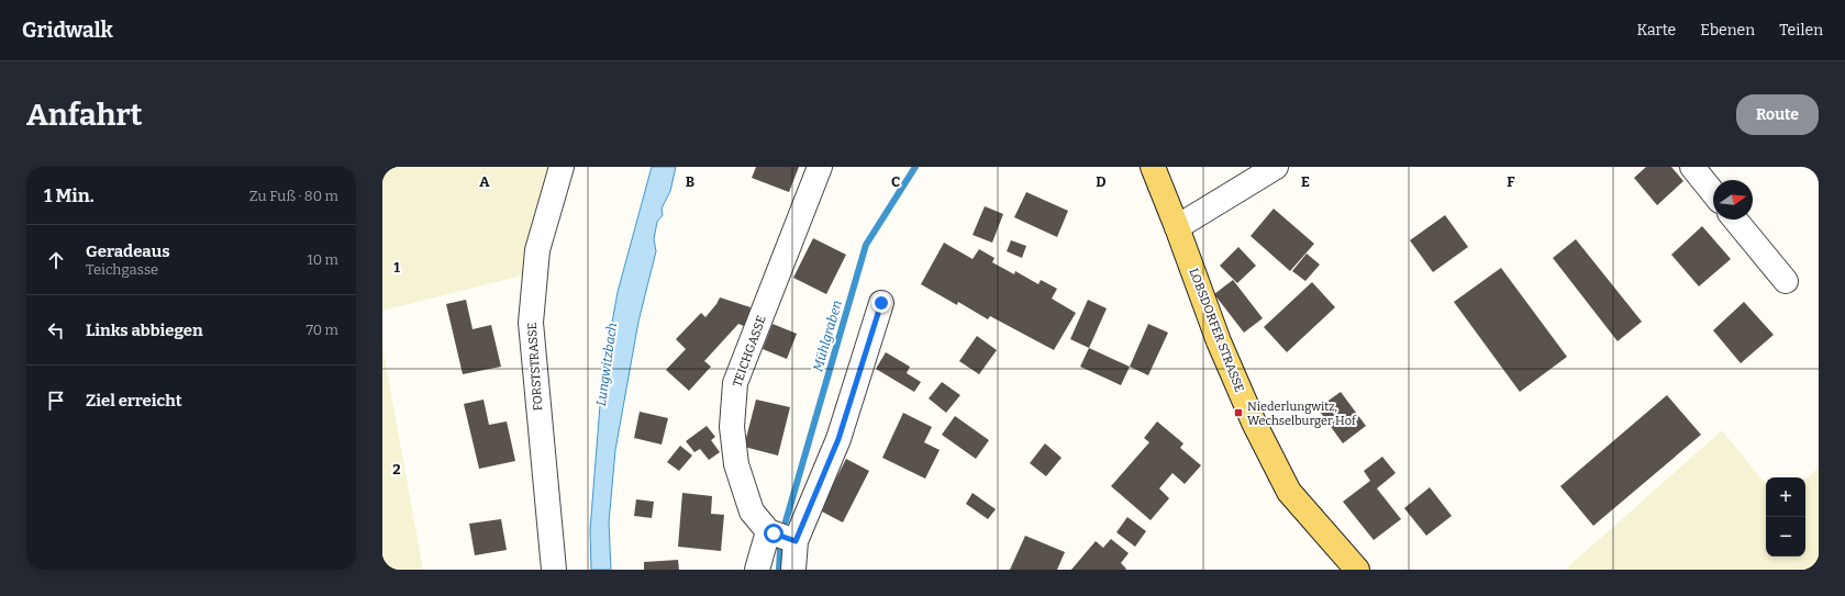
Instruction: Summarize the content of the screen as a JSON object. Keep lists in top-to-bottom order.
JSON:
{
  "streets": {
    "main road": ["LOBSDORFER STRASSE"],
    "street": ["TEICHGASSE", "FORSTSTRASSE"]
  },
  "water": ["Mühlgraben", "Lungwitzbach"],
  "places": {
    "transit": ["Niederlungwitz, Wechselburger Hof"]
  },
  "north": "right",
  "page": {
    "header": "Gridwalk",
    "nav": ["Karte", "Ebenen", "Teilen"],
    "buttons": "Route",
    "title": "Anfahrt",
    "heading": ["1 Min.", "Zu Fuß · 80 m"],
    "list": [
      ["Geradeaus", "Teichgasse", "10 m"],
      ["Links abbiegen", "70 m"],
      "Ziel erreicht"
    ],
    "map_buttons": ["+", "−"]
  },
  "grid": {
    "columns": [
      "A",
      "B",
      "C",
      "D",
      "E",
      "F"
    ],
    "rows": ["1", "2"]
  }
}
